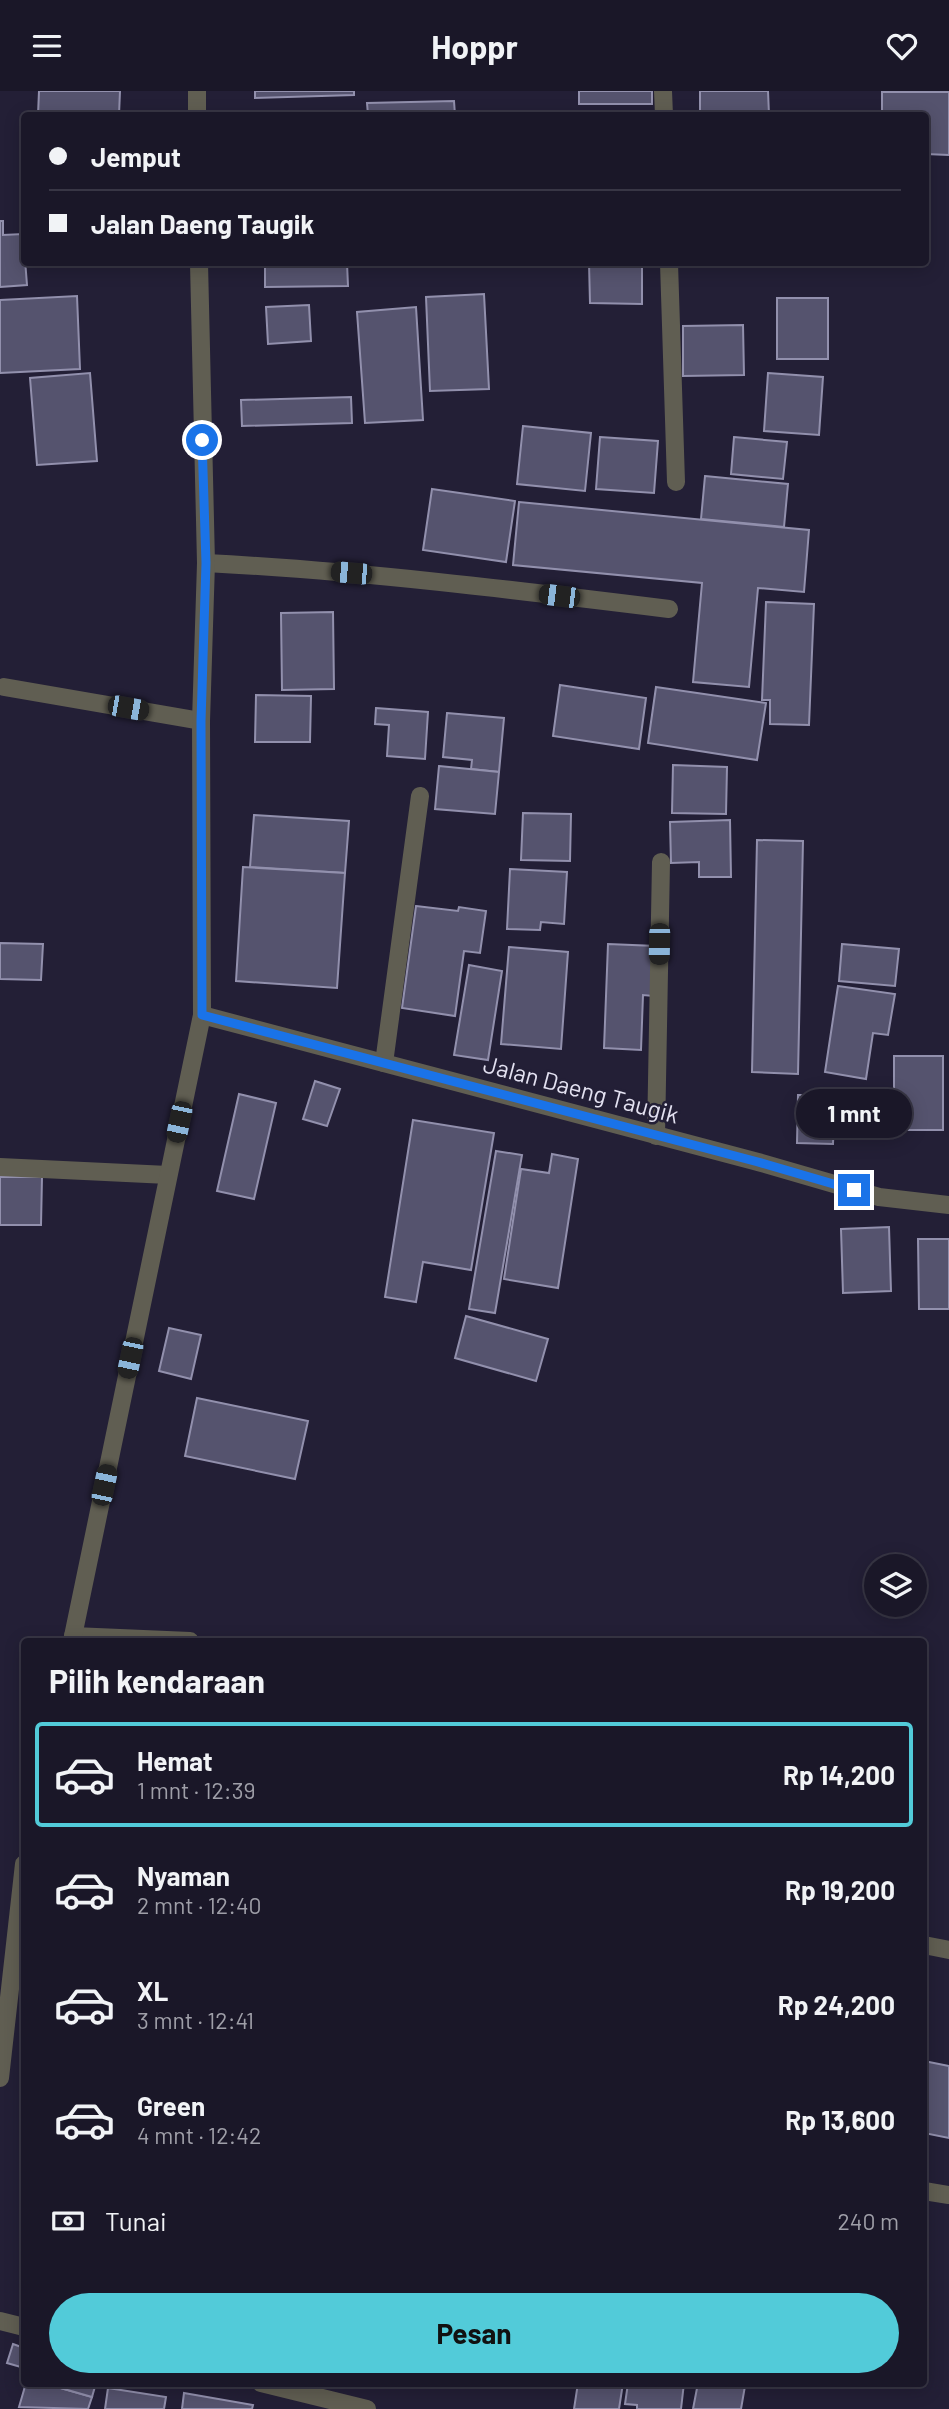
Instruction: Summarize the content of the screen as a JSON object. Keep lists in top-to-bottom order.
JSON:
{
  "streets": {
    "street": ["Jalan Daeng Taugik"]
  },
  "page": {
    "header": "Hoppr",
    "banner": ["Jemput", "Jalan Daeng Taugik"],
    "bubble": "1 mnt",
    "heading": "Pilih kendaraan",
    "list": [
      {
        "name": "Hemat",
        "note": "1 mnt · 12:39",
        "value": "Rp 14,200"
      },
      {
        "name": "Nyaman",
        "note": "2 mnt · 12:40",
        "value": "Rp 19,200"
      },
      {
        "name": "XL",
        "note": "3 mnt · 12:41",
        "value": "Rp 24,200"
      },
      {
        "name": "Green",
        "note": "4 mnt · 12:42",
        "value": "Rp 13,600"
      }
    ],
    "pay": ["Tunai", "240 m"],
    "buttons": "Pesan"
  }
}
